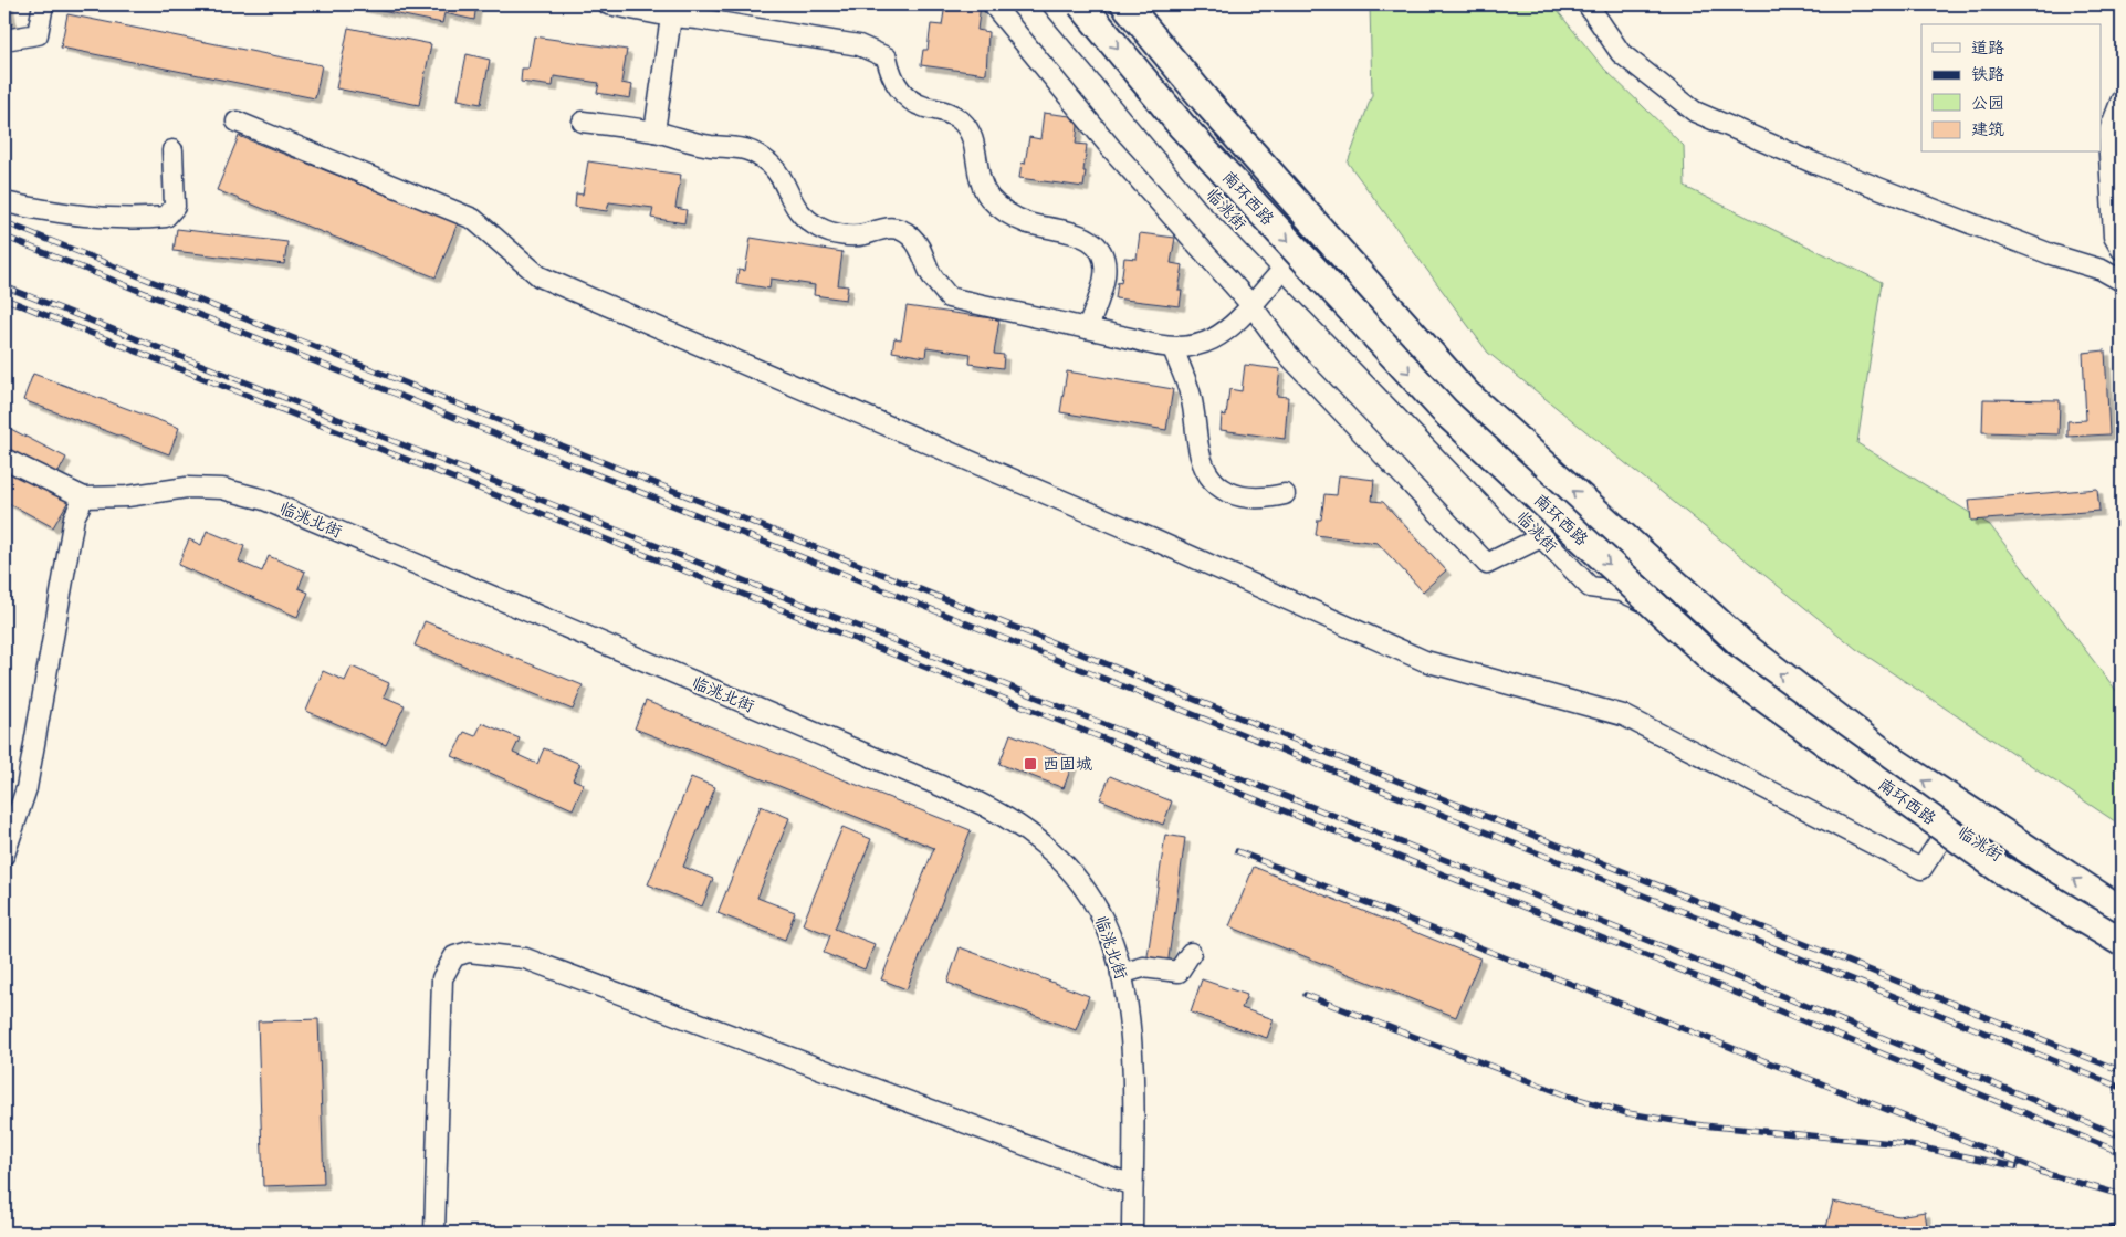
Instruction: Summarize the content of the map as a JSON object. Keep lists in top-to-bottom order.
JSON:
{
  "streets": {
    "highway": ["南环西路"],
    "street": ["临洮街", "临洮北街"]
  },
  "places": {
    "transit": ["西固城"]
  },
  "legend": [
    "道路",
    "铁路",
    "公园",
    "建筑"
  ]
}
